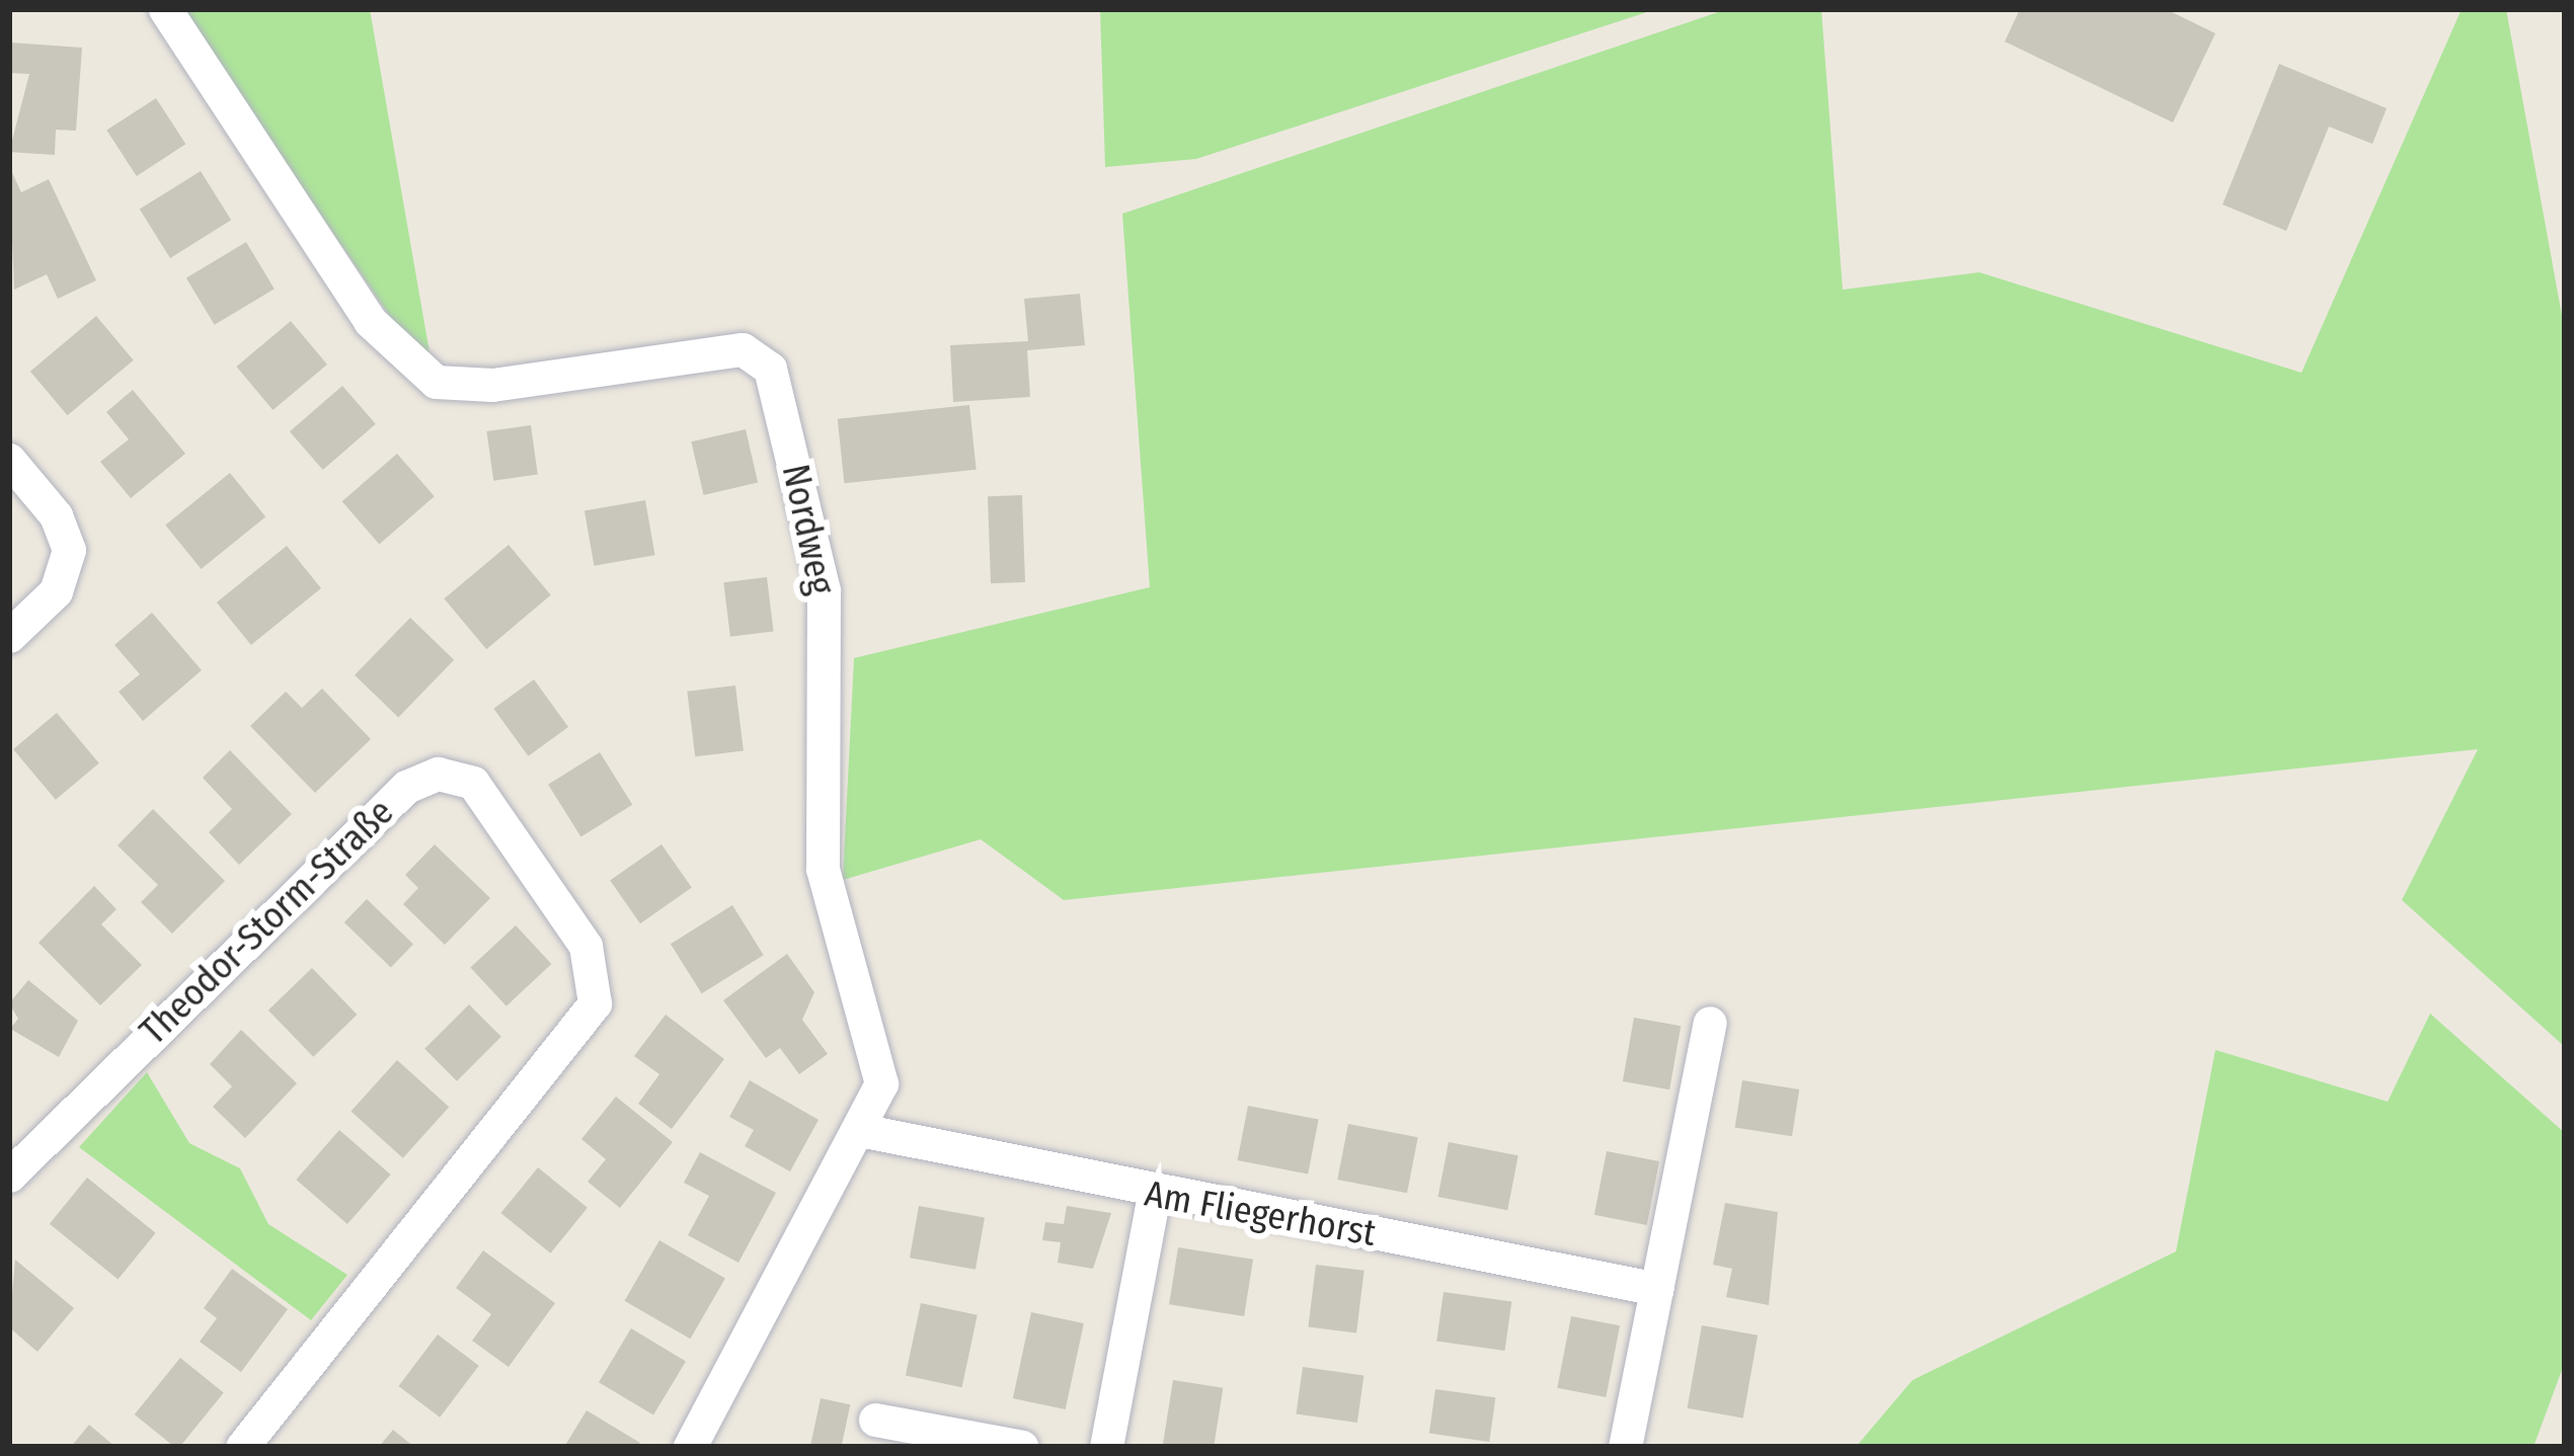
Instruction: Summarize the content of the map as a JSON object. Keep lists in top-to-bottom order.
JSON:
{
  "streets": {
    "street": ["Nordweg", "Theodor-Storm-Straße", "Am Fliegerhorst"]
  },
  "crossings": [
    ["Nordweg", "Am Fliegerhorst"]
  ]
}
